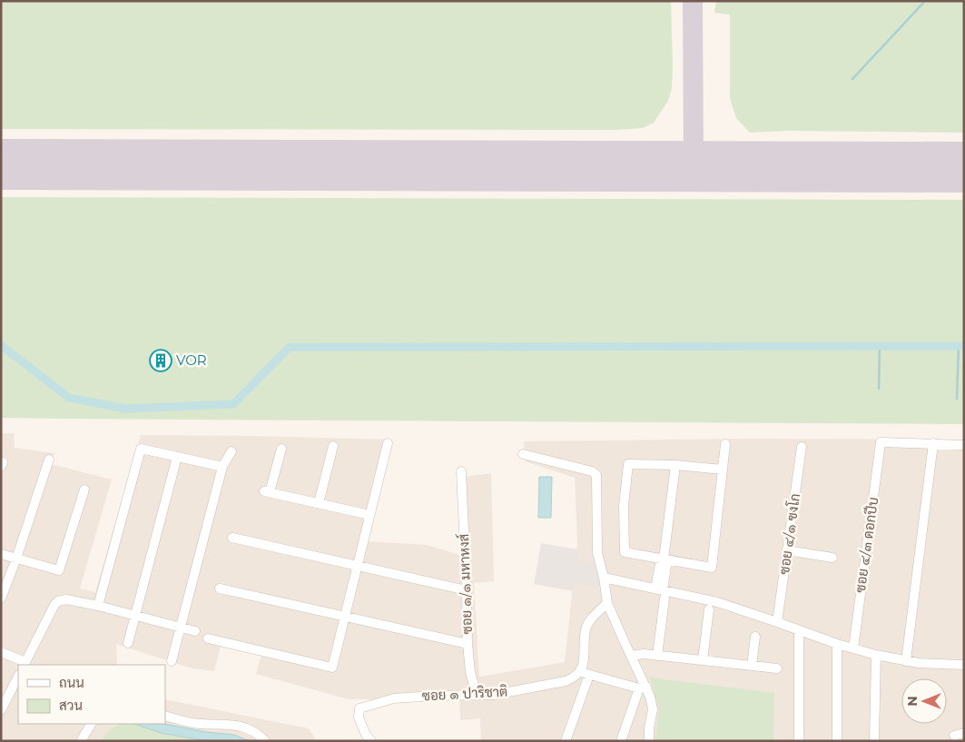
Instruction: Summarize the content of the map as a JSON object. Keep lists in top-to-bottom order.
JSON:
{
  "streets": {
    "street": [
      "ซอย ๔/๑ ฃงโก",
      "ซอย ๔/๓ ดอกปีบ",
      "ซอย ๑/๑ มหาหงส์",
      "ซอย ๑ ปาริชาติ"
    ]
  },
  "crossings": [
    ["ซอย ๑/๑ มหาหงส์", "ซอย ๑ ปาริชาติ"]
  ],
  "places": {
    "building": ["VOR"]
  },
  "legend": ["ถนน", "สวน"],
  "north": "left"
}
